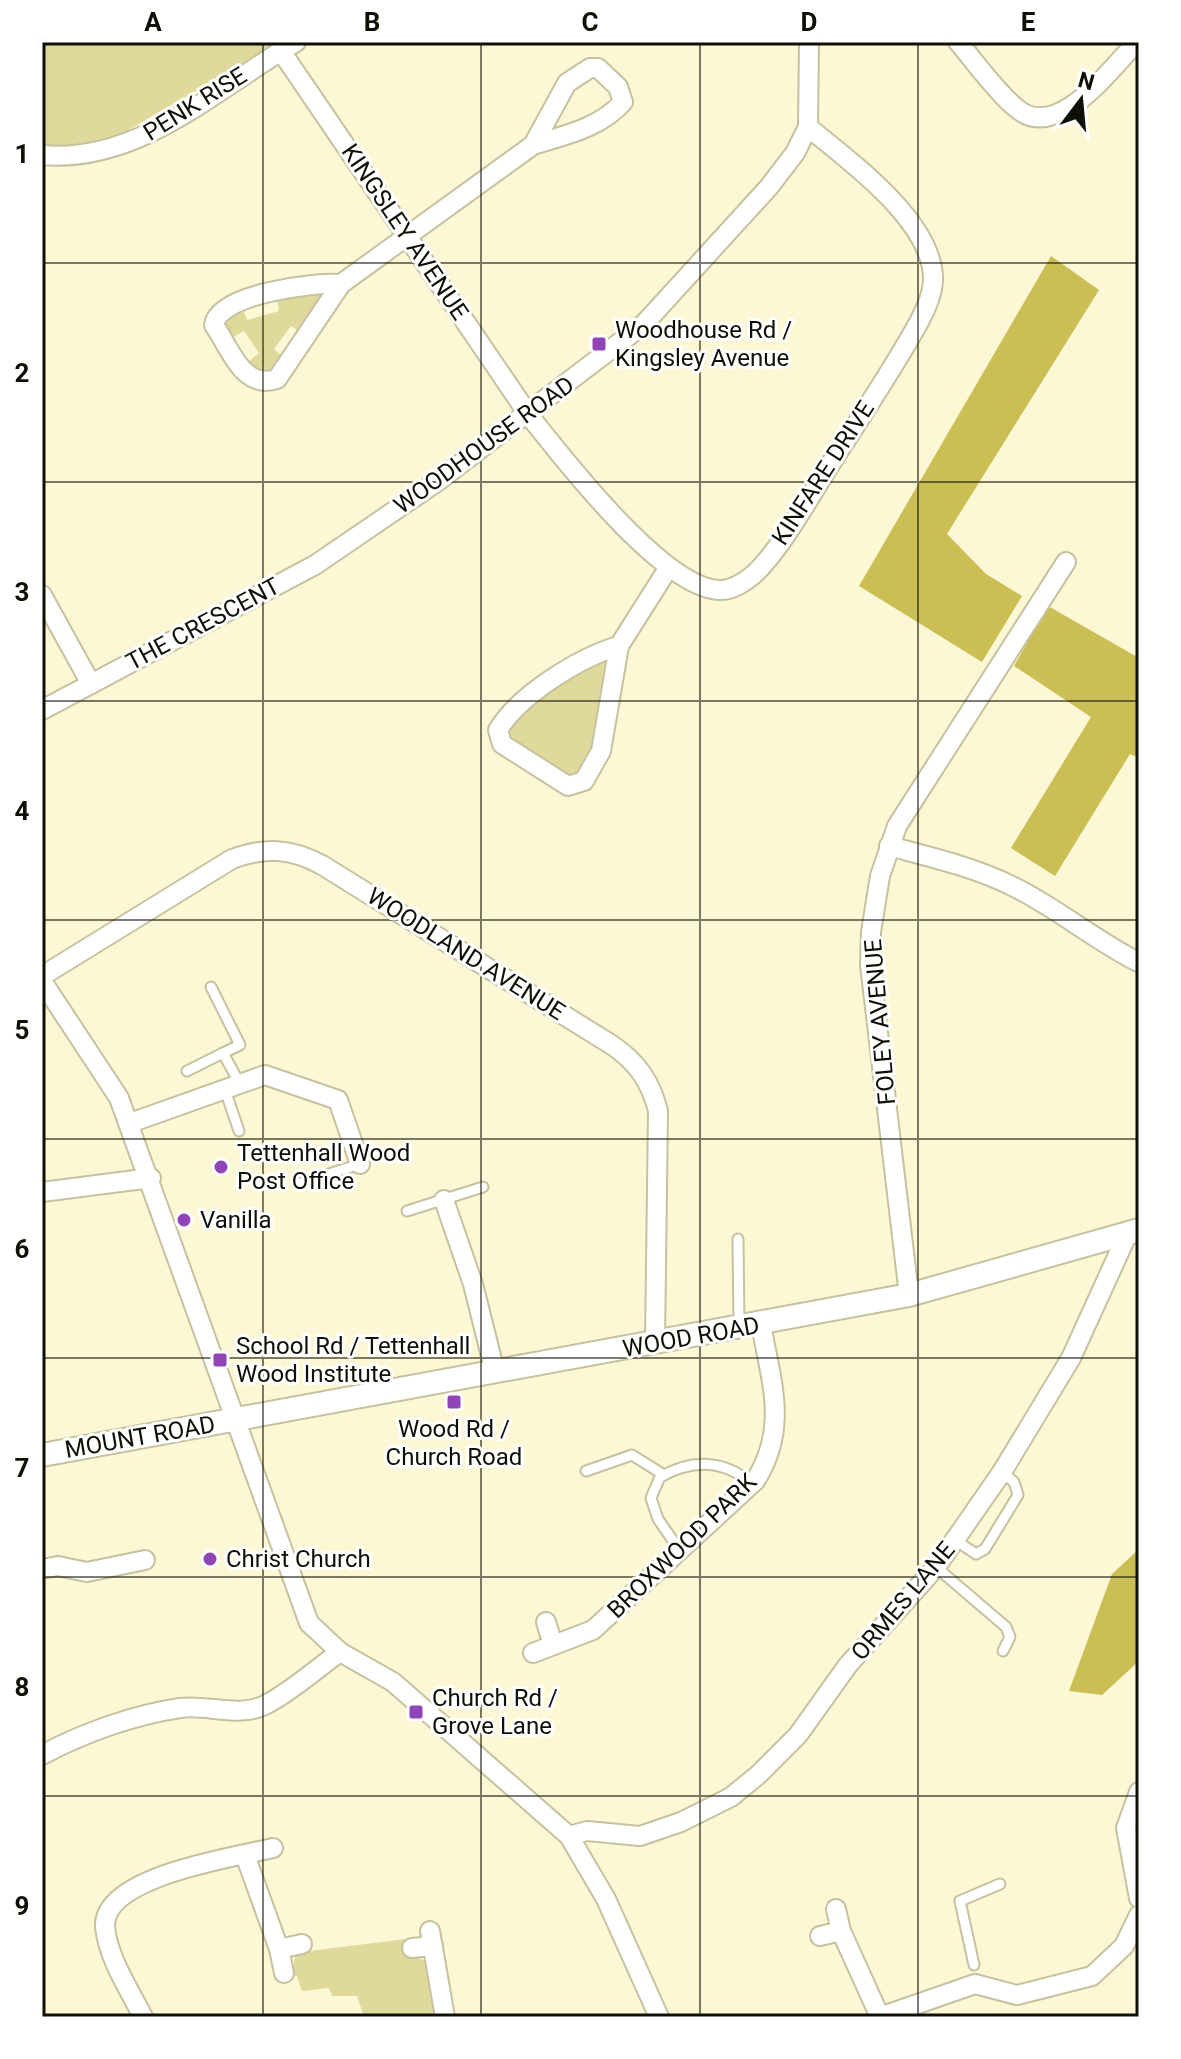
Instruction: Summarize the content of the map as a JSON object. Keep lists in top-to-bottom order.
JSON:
{
  "streets": {
    "street": [
      "PENK RISE",
      "KINGSLEY AVENUE",
      "WOODHOUSE ROAD",
      "KINFARE DRIVE",
      "THE CRESCENT",
      "WOODLAND AVENUE",
      "FOLEY AVENUE",
      "WOOD ROAD",
      "MOUNT ROAD",
      "BROXWOOD PARK",
      "ORMES LANE"
    ]
  },
  "crossings": [
    ["PENK RISE", "KINGSLEY AVENUE"],
    ["KINGSLEY AVENUE", "WOODHOUSE ROAD"],
    ["KINGSLEY AVENUE", "KINFARE DRIVE"],
    ["WOODHOUSE ROAD", "KINFARE DRIVE"],
    ["WOODHOUSE ROAD", "THE CRESCENT"],
    ["WOODLAND AVENUE", "WOOD ROAD"],
    ["FOLEY AVENUE", "WOOD ROAD"],
    ["WOOD ROAD", "MOUNT ROAD"],
    ["WOOD ROAD", "BROXWOOD PARK"],
    ["WOOD ROAD", "ORMES LANE"]
  ],
  "places": {
    "transit": [
      "Woodhouse Rd / Kingsley Avenue",
      "School Rd / Tettenhall Wood Institute",
      "Wood Rd / Church Road",
      "Church Rd / Grove Lane"
    ],
    "other": ["Tettenhall Wood Post Office", "Vanilla", "Christ Church"]
  },
  "north": "top",
  "grid": {
    "columns": [
      "A",
      "B",
      "C",
      "D",
      "E"
    ],
    "rows": [
      "1",
      "2",
      "3",
      "4",
      "5",
      "6",
      "7",
      "8",
      "9"
    ]
  }
}
